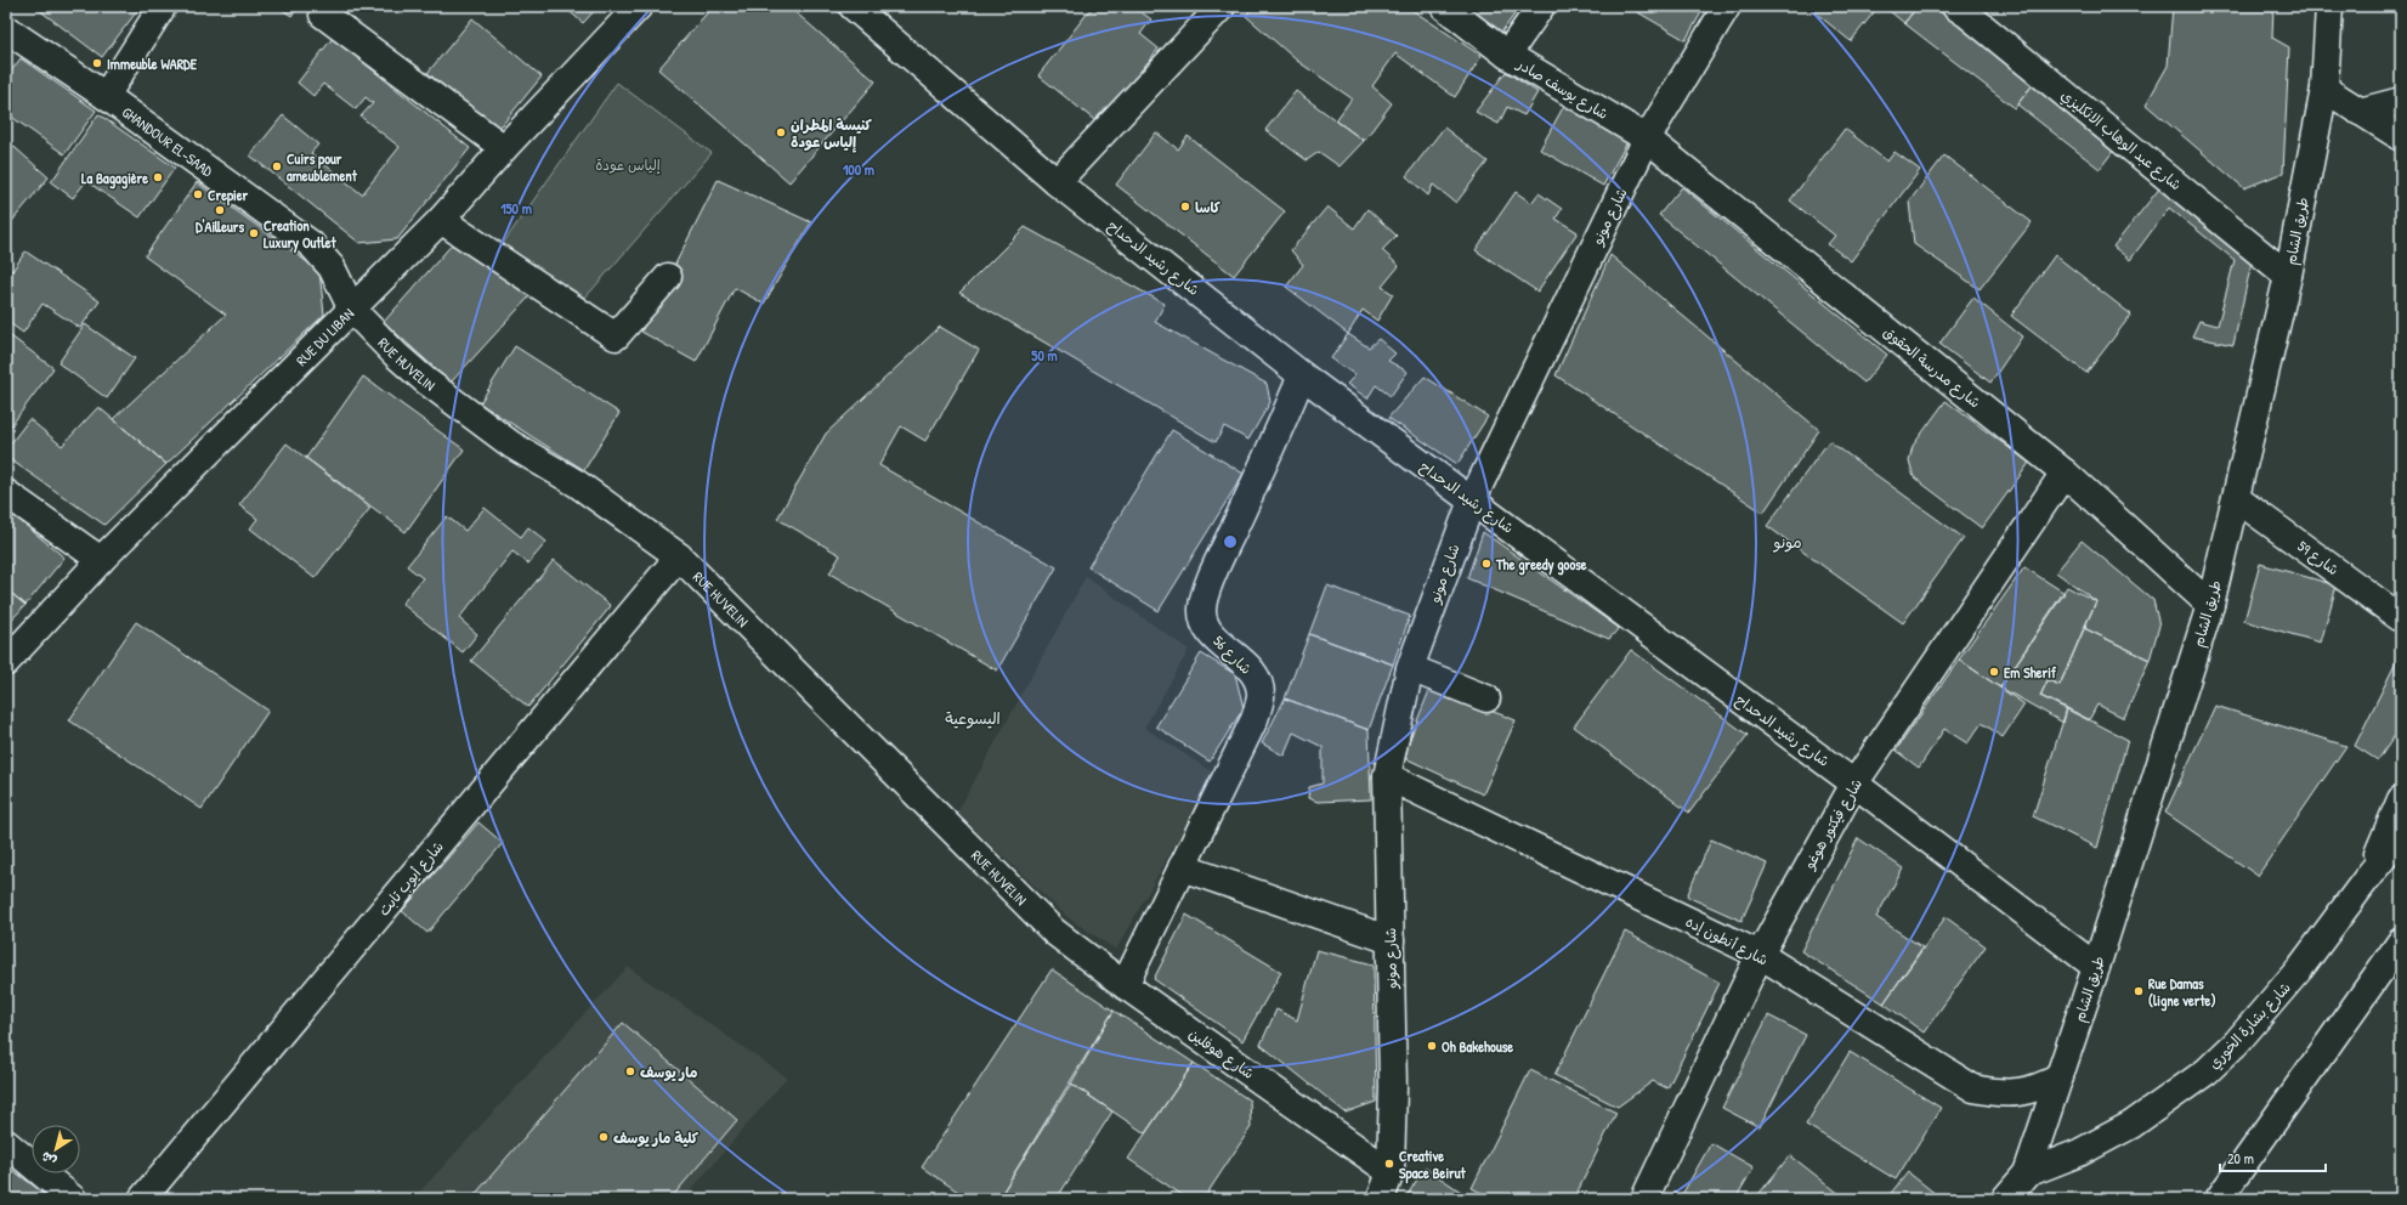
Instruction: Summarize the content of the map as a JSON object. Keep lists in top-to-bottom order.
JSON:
{
  "streets": {
    "street": [
      "شارع يوسف صادر",
      "شارع عبد الوهاب الانكليزي",
      "GHANDOUR EL-SAAD",
      "شارع مونو",
      "طريق الشام",
      "شارع رشيد الدحداح",
      "RUE DU LIBAN",
      "RUE HUVELIN",
      "شارع مدرسة الحقوق",
      "شارع 59",
      "شارع 56",
      "شارع فيكتور هوغو",
      "شارع أيوب تابت",
      "شارع أنطون إده",
      "شارع بشارة الخوري",
      "شارع هوفلين"
    ]
  },
  "crossings": [
    ["شارع يوسف صادر", "شارع مونو"],
    ["شارع يوسف صادر", "شارع مدرسة الحقوق"],
    ["شارع عبد الوهاب الانكليزي", "طريق الشام"],
    ["GHANDOUR EL-SAAD", "RUE DU LIBAN"],
    ["GHANDOUR EL-SAAD", "RUE HUVELIN"],
    ["شارع مونو", "شارع رشيد الدحداح"],
    ["شارع مونو", "شارع مدرسة الحقوق"],
    ["شارع مونو", "شارع أنطون إده"],
    ["شارع مونو", "شارع هوفلين"],
    ["طريق الشام", "شارع رشيد الدحداح"],
    ["طريق الشام", "شارع مدرسة الحقوق"],
    ["طريق الشام", "شارع 59"],
    ["طريق الشام", "شارع أنطون إده"],
    ["طريق الشام", "شارع بشارة الخوري"],
    ["شارع رشيد الدحداح", "شارع 56"],
    ["شارع رشيد الدحداح", "شارع فيكتور هوغو"],
    ["RUE DU LIBAN", "RUE HUVELIN"],
    ["RUE HUVELIN", "شارع أيوب تابت"],
    ["RUE HUVELIN", "شارع هوفلين"],
    ["شارع مدرسة الحقوق", "شارع فيكتور هوغو"],
    ["شارع 56", "شارع هوفلين"],
    ["شارع فيكتور هوغو", "شارع أنطون إده"]
  ],
  "districts": ["مونو", "اليسوعية"],
  "parks": ["إلياس عودة"],
  "places": [
    "Immeuble WARDE",
    "كنيسة المطران إلياس عودة",
    "Cuirs pour ameublement",
    "La Bagagière",
    "Crepier",
    "كاسا",
    "D'Ailleurs",
    "Creation Luxury Outlet",
    "The greedy goose",
    "Em Sherif",
    "Rue Damas (ligne verte)",
    "Oh Bakehouse",
    "مار يوسف",
    "كلية مار يوسف",
    "Creative Space Beirut"
  ],
  "scale_bar": "20 m",
  "north": "bottom left",
  "rings": ["100 m", "150 m", "50 m"]
}
